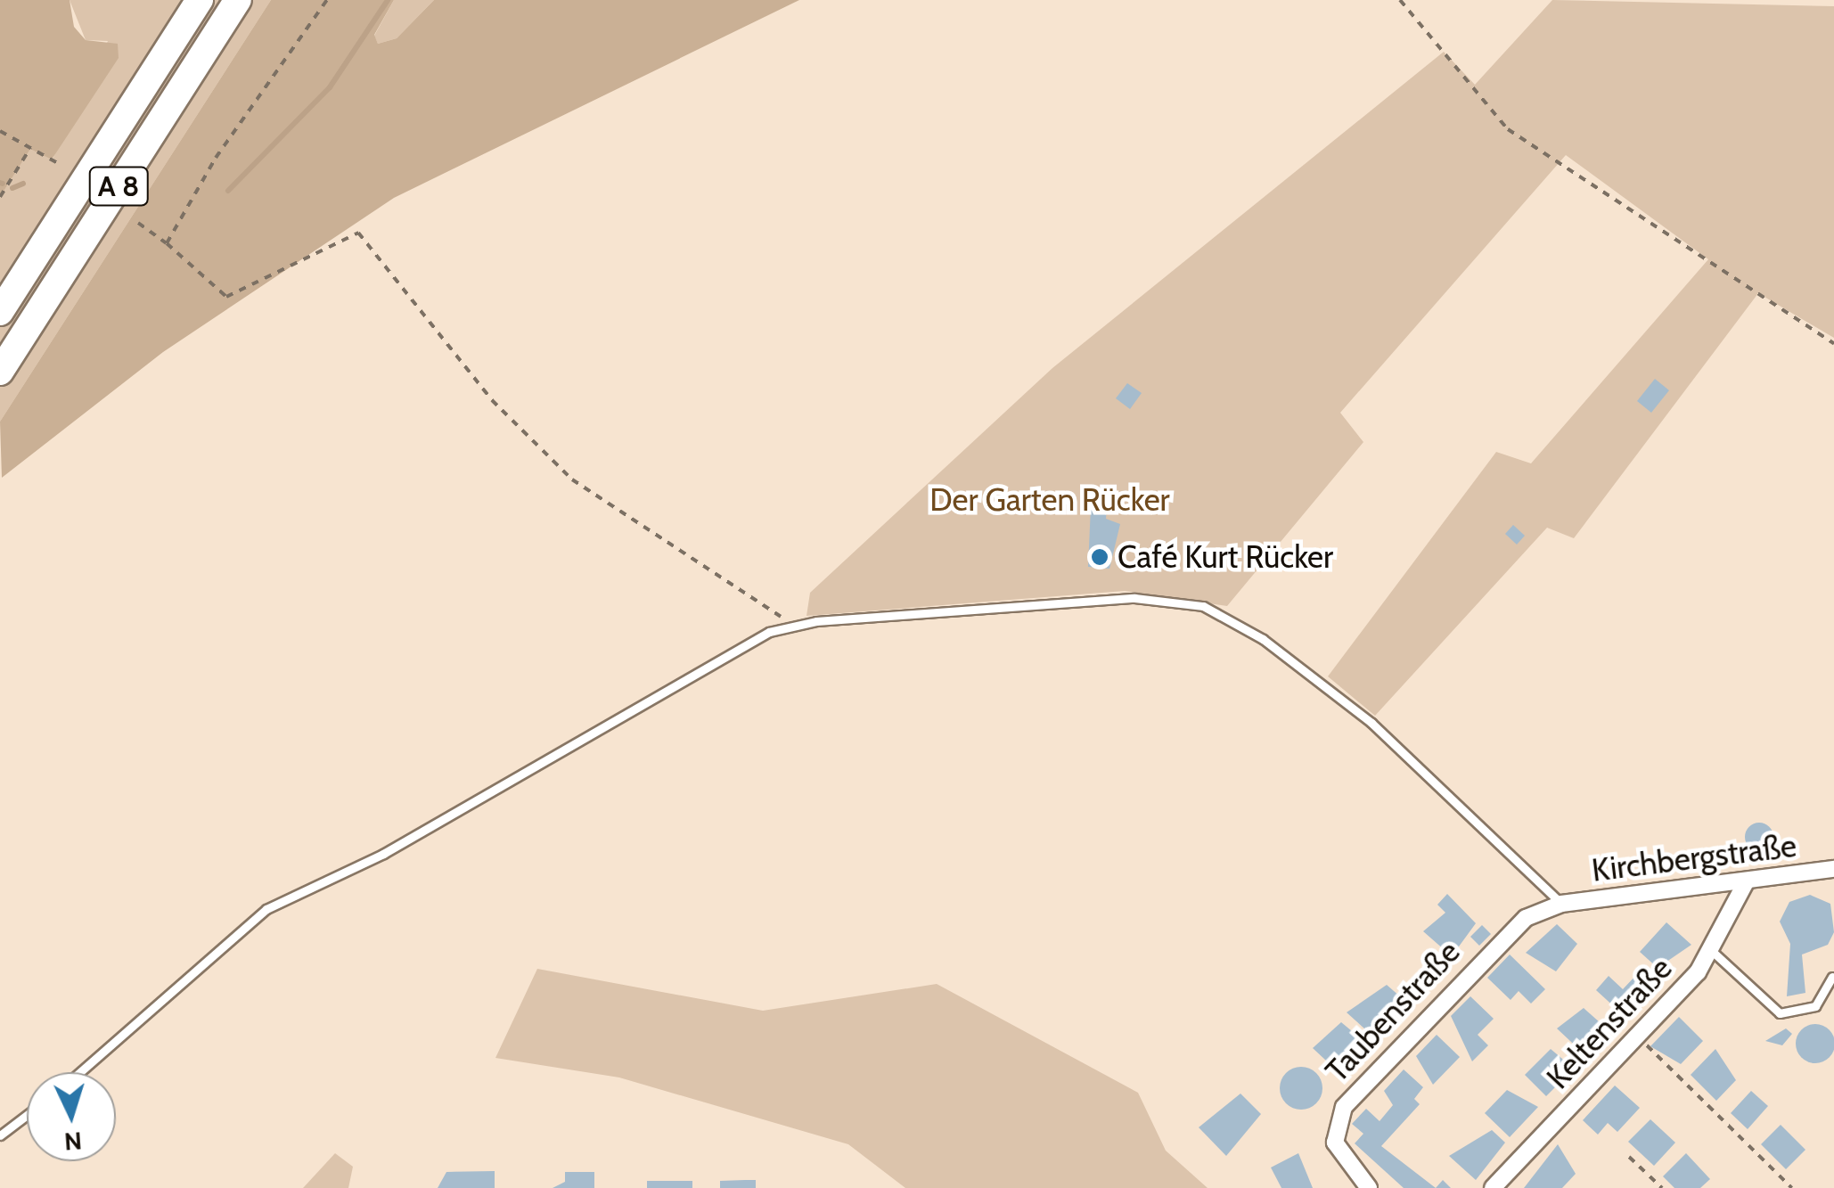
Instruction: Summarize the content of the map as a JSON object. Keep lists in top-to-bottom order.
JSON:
{
  "streets": {
    "highway": ["A 8"],
    "street": ["Kirchbergstraße", "Taubenstraße", "Keltenstraße"]
  },
  "crossings": [
    ["Kirchbergstraße", "Taubenstraße"],
    ["Kirchbergstraße", "Keltenstraße"]
  ],
  "parks": ["Der Garten Rücker"],
  "places": ["Café Kurt Rücker"],
  "north": "bottom"
}
